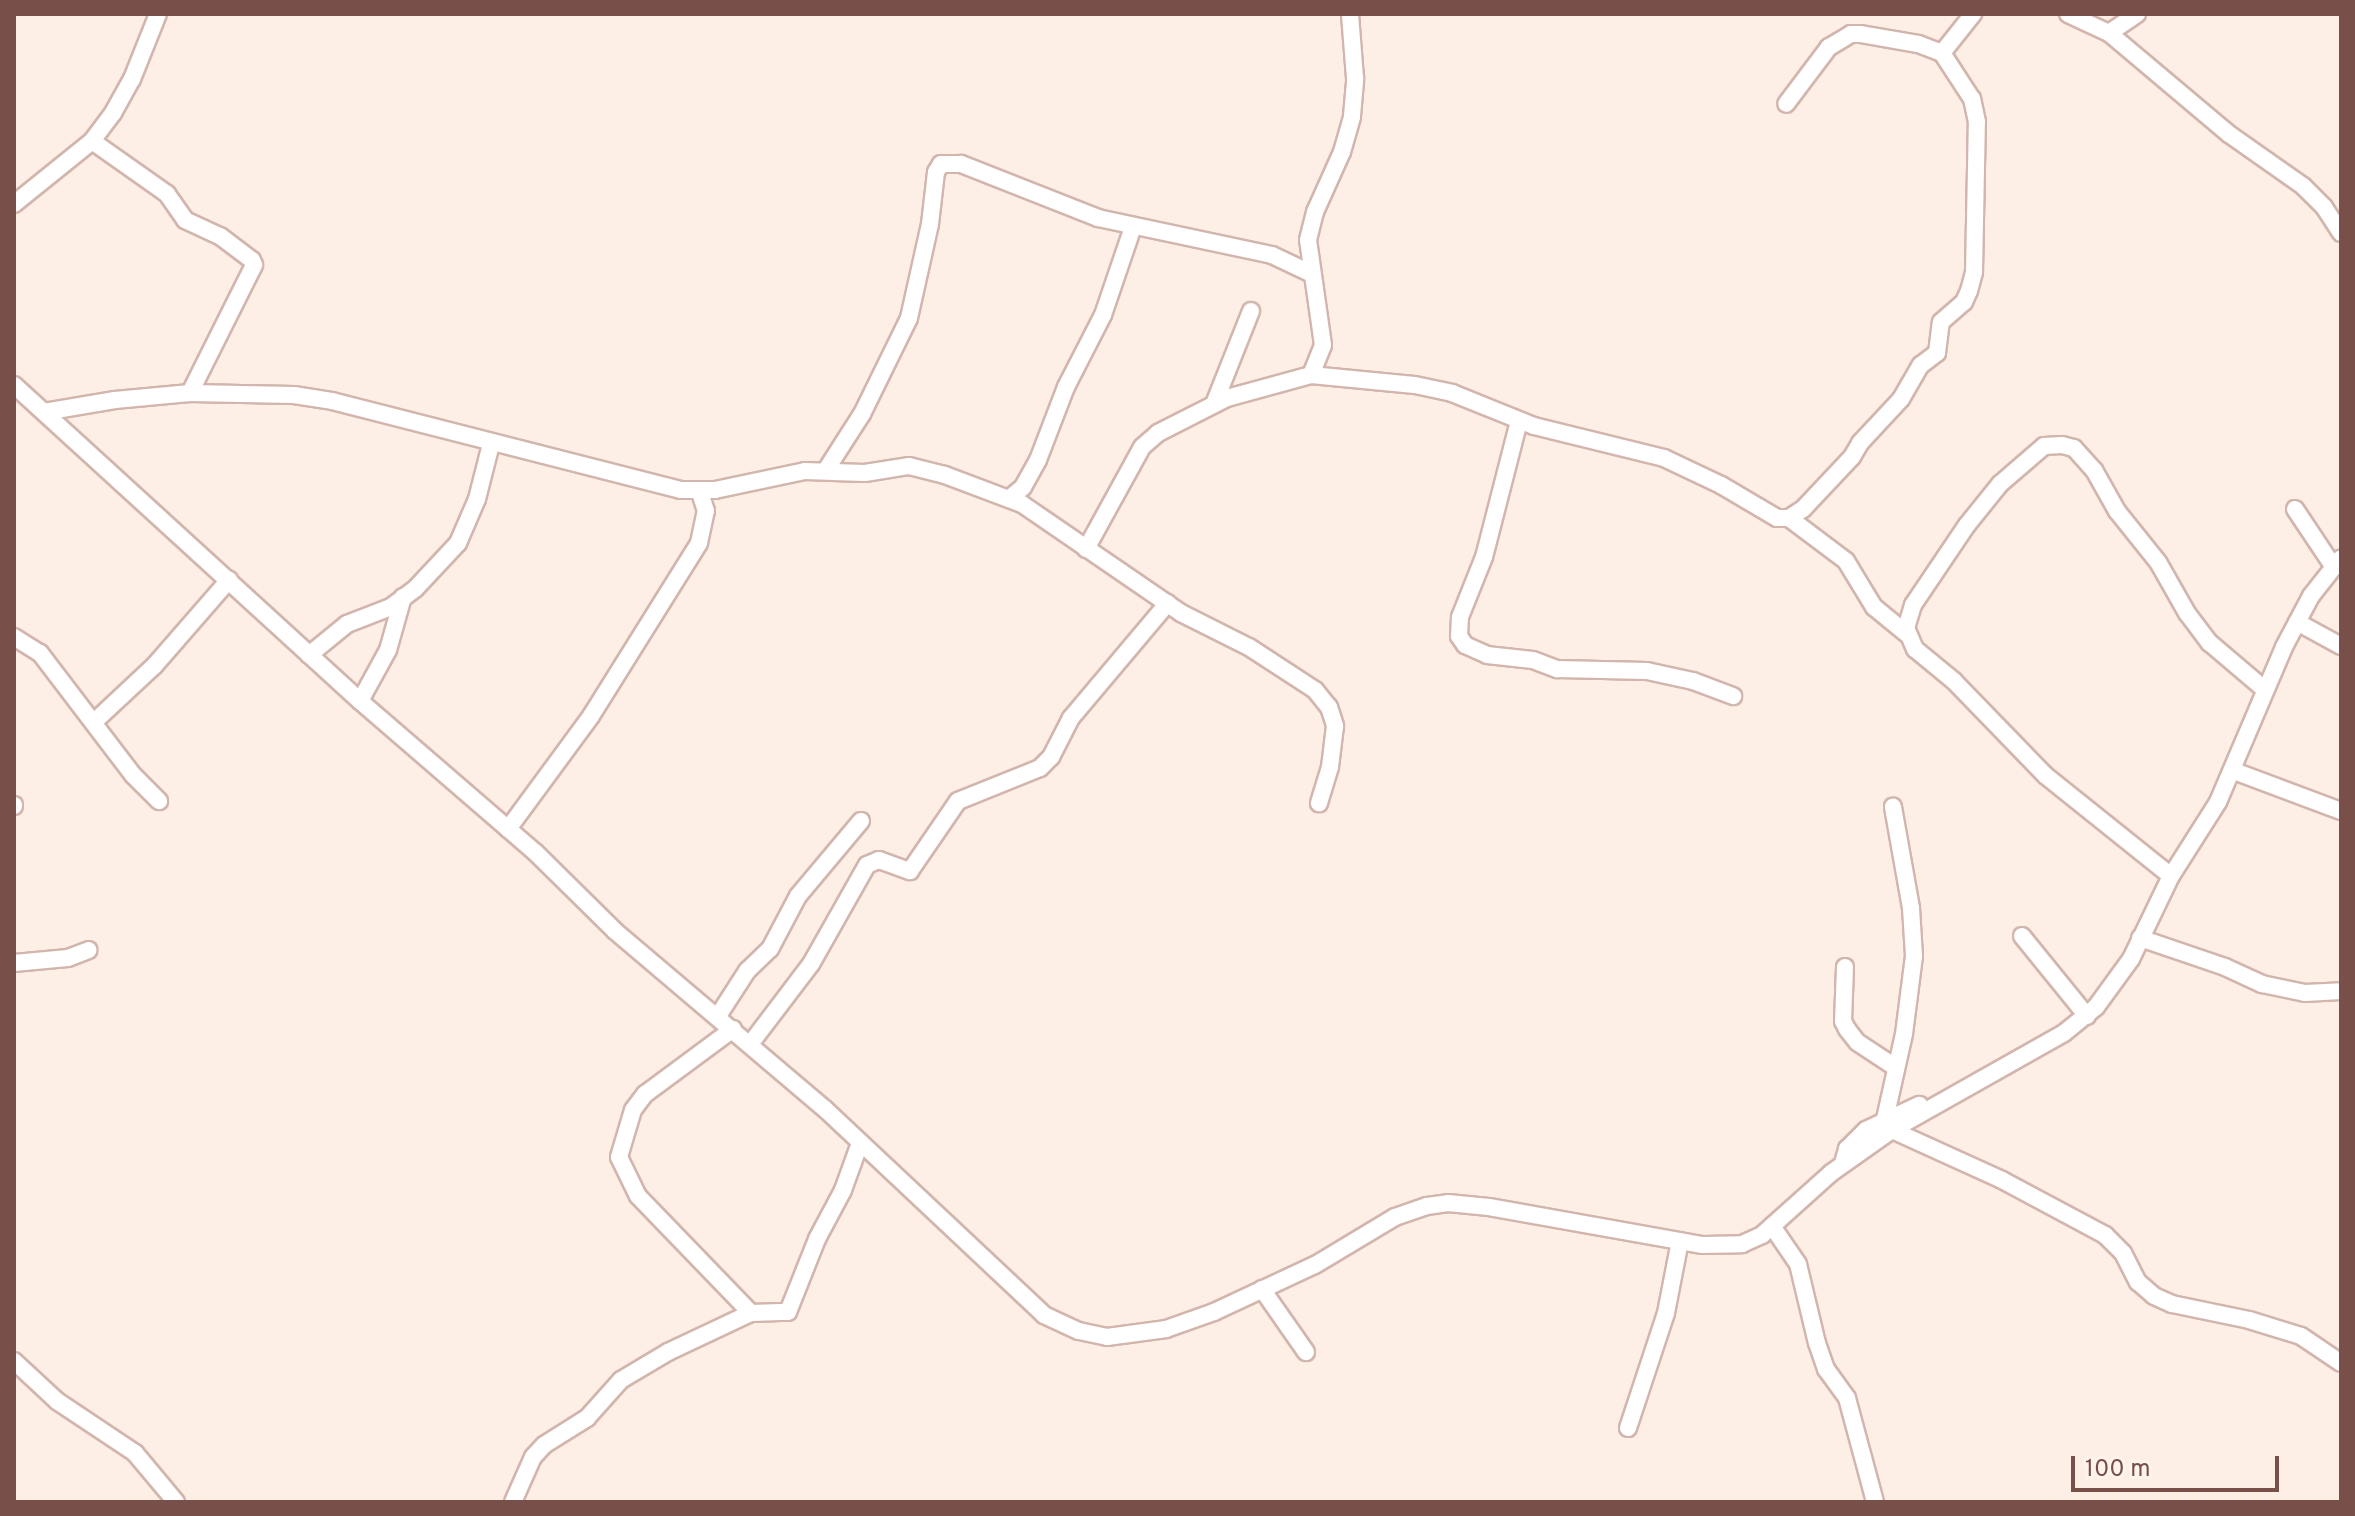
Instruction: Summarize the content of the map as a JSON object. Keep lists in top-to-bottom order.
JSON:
{
  "scale_bar": "100 m"
}
